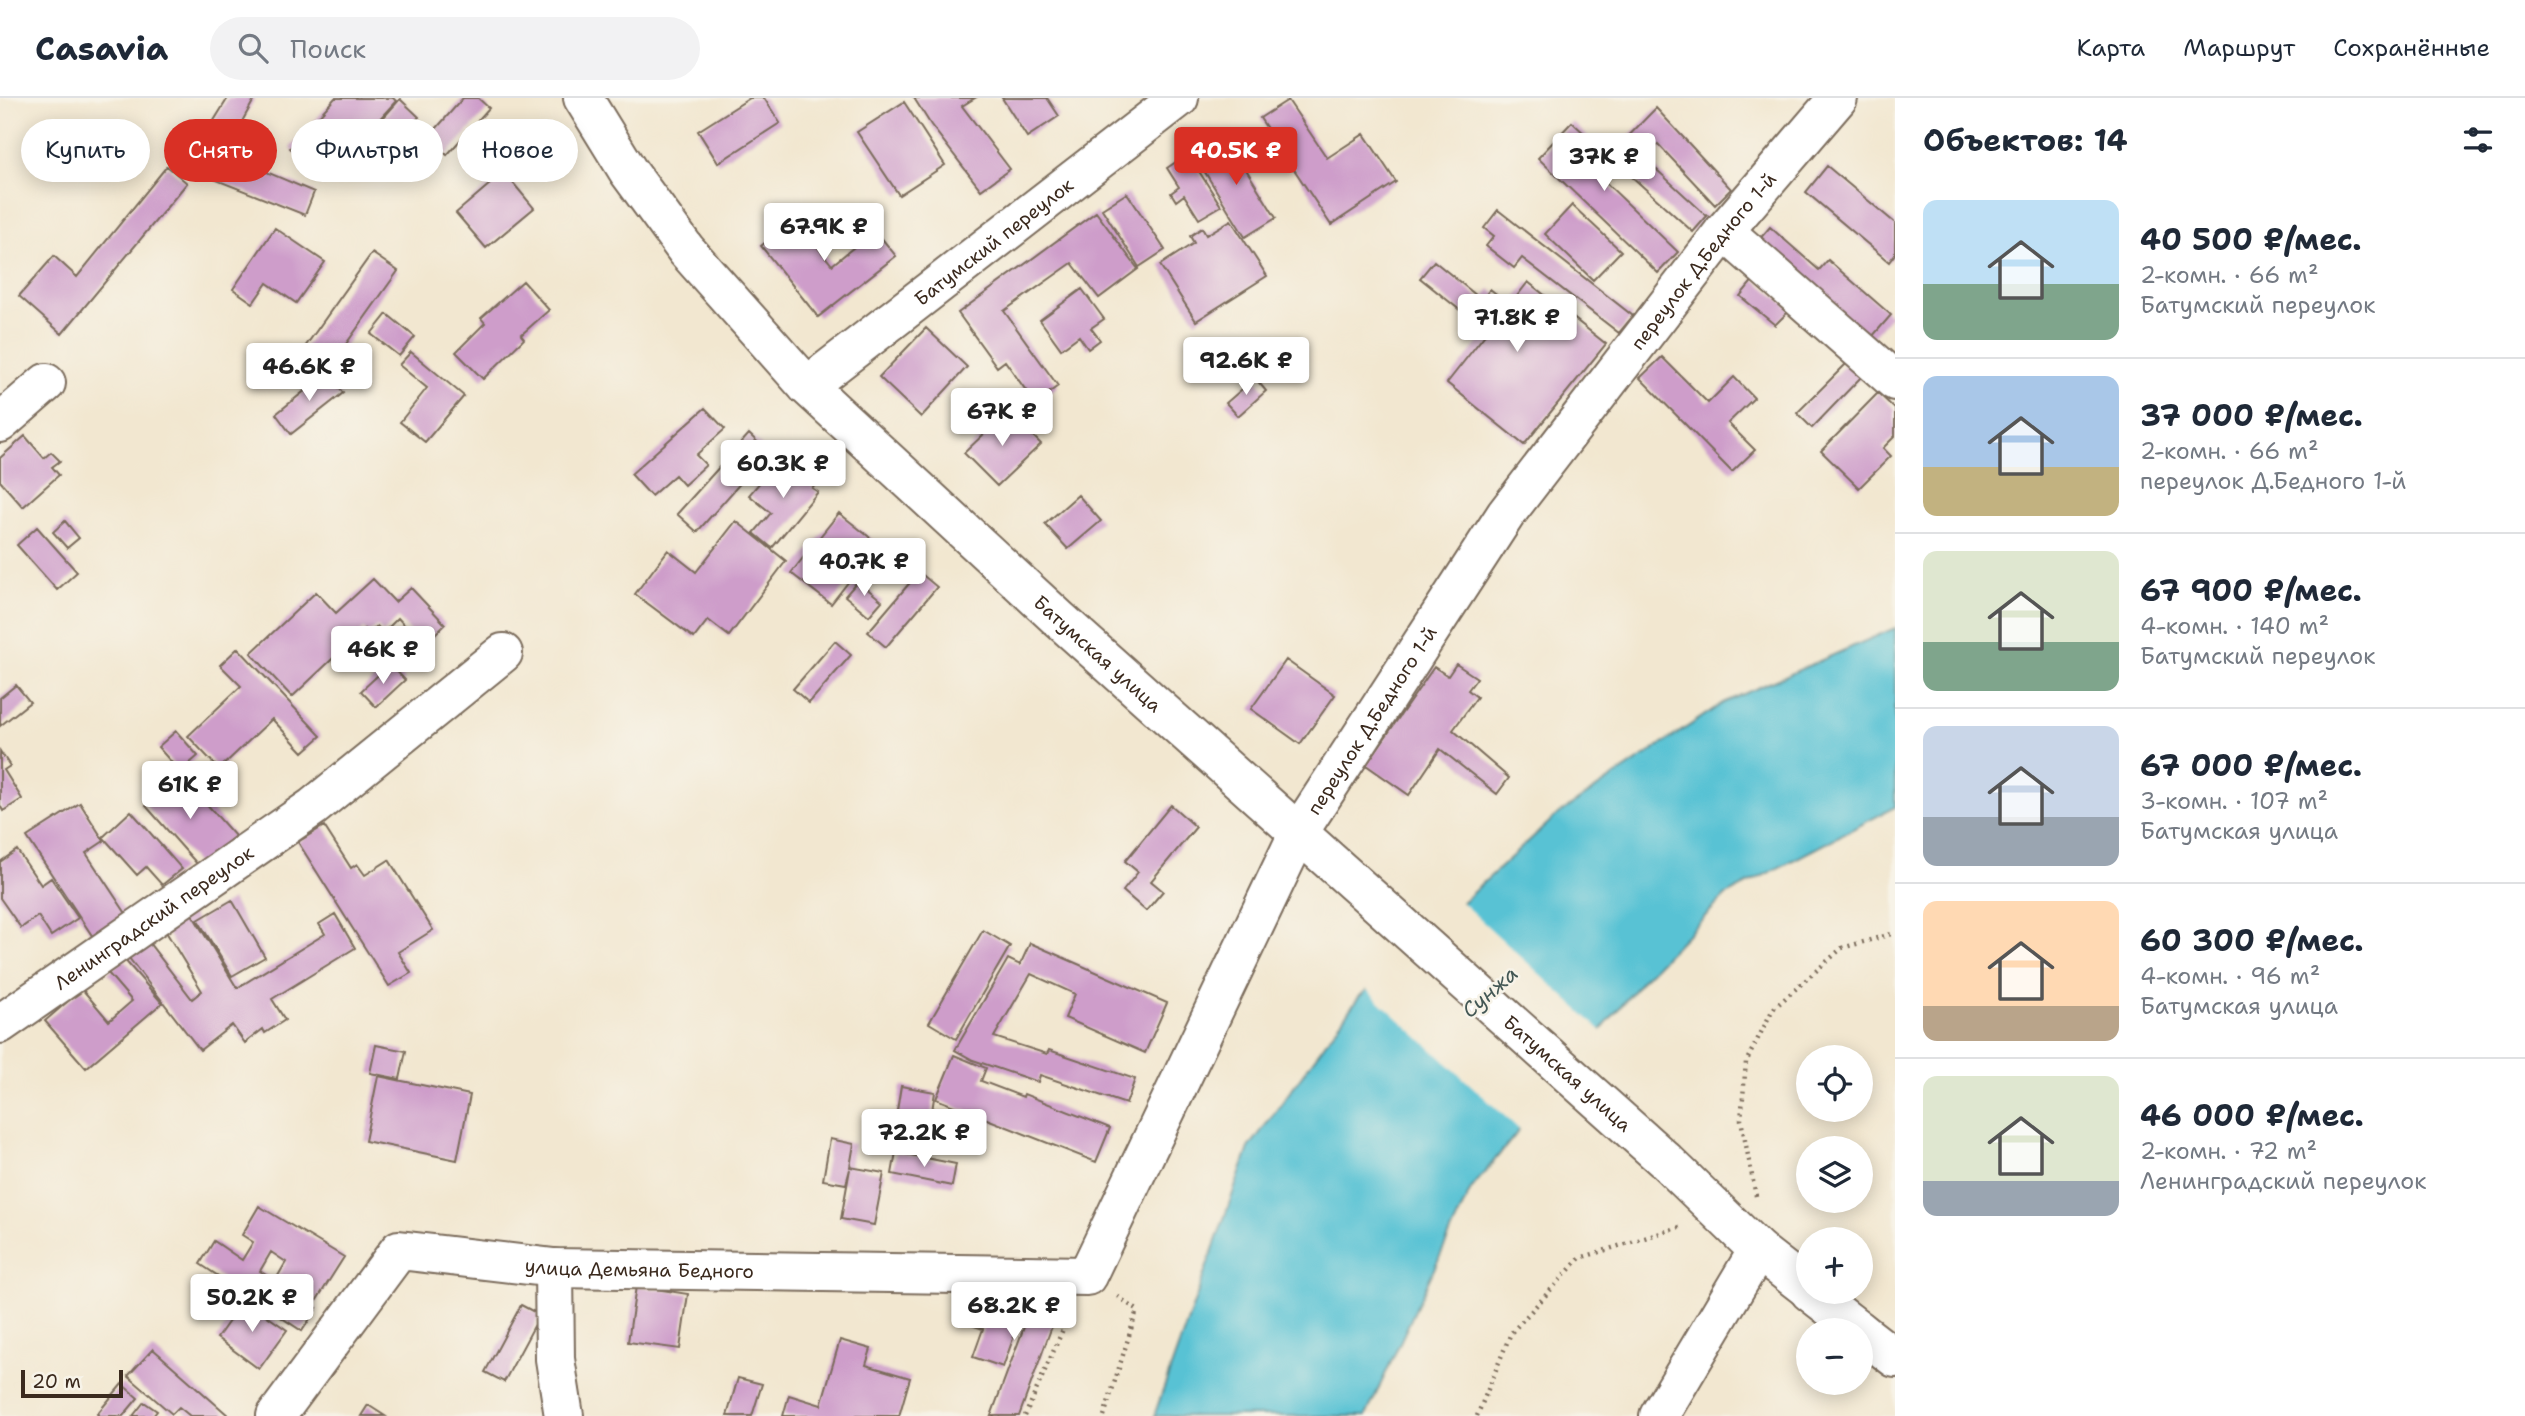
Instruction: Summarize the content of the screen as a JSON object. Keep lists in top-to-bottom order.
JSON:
{
  "streets": {
    "street": [
      "Батумский переулок",
      "переулок Д.Бедного 1-й",
      "Батумская улица",
      "Ленинградский переулок",
      "улица Демьяна Бедного"
    ]
  },
  "crossings": [
    ["Батумский переулок", "Батумская улица"],
    ["переулок Д.Бедного 1-й", "Батумская улица"],
    ["переулок Д.Бедного 1-й", "улица Демьяна Бедного"]
  ],
  "water": ["Сунжа"],
  "scale_bar": "20 m",
  "page": {
    "header": "Casavia",
    "search": "Поиск",
    "nav": ["Карта", "Маршрут", "Сохранённые"],
    "heading": "Объектов: 14",
    "chip": [
      "Купить",
      "Снять",
      "Фильтры",
      "Новое"
    ],
    "price": [
      "40.5K ₽",
      "37K ₽",
      "67.9K ₽",
      "71.8K ₽",
      "92.6K ₽",
      "46.6K ₽",
      "67K ₽",
      "60.3K ₽",
      "40.7K ₽",
      "46K ₽",
      "61K ₽",
      "72.2K ₽",
      "50.2K ₽",
      "68.2K ₽"
    ],
    "list": [
      {
        "name": "40 500 ₽/мес.",
        "note": "2-комн. · 66 m² · Батумский переулок"
      },
      {
        "name": "37 000 ₽/мес.",
        "note": "2-комн. · 66 m² · переулок Д.Бедного 1-й"
      },
      {
        "name": "67 900 ₽/мес.",
        "note": "4-комн. · 140 m² · Батумский переулок"
      },
      {
        "name": "67 000 ₽/мес.",
        "note": "3-комн. · 107 m² · Батумская улица"
      },
      {
        "name": "60 300 ₽/мес.",
        "note": "4-комн. · 96 m² · Батумская улица"
      },
      {
        "name": "46 000 ₽/мес.",
        "note": "2-комн. · 72 m² · Ленинградский переулок"
      }
    ],
    "map_buttons": ["+", "−"],
    "scale": "20 m"
  }
}
